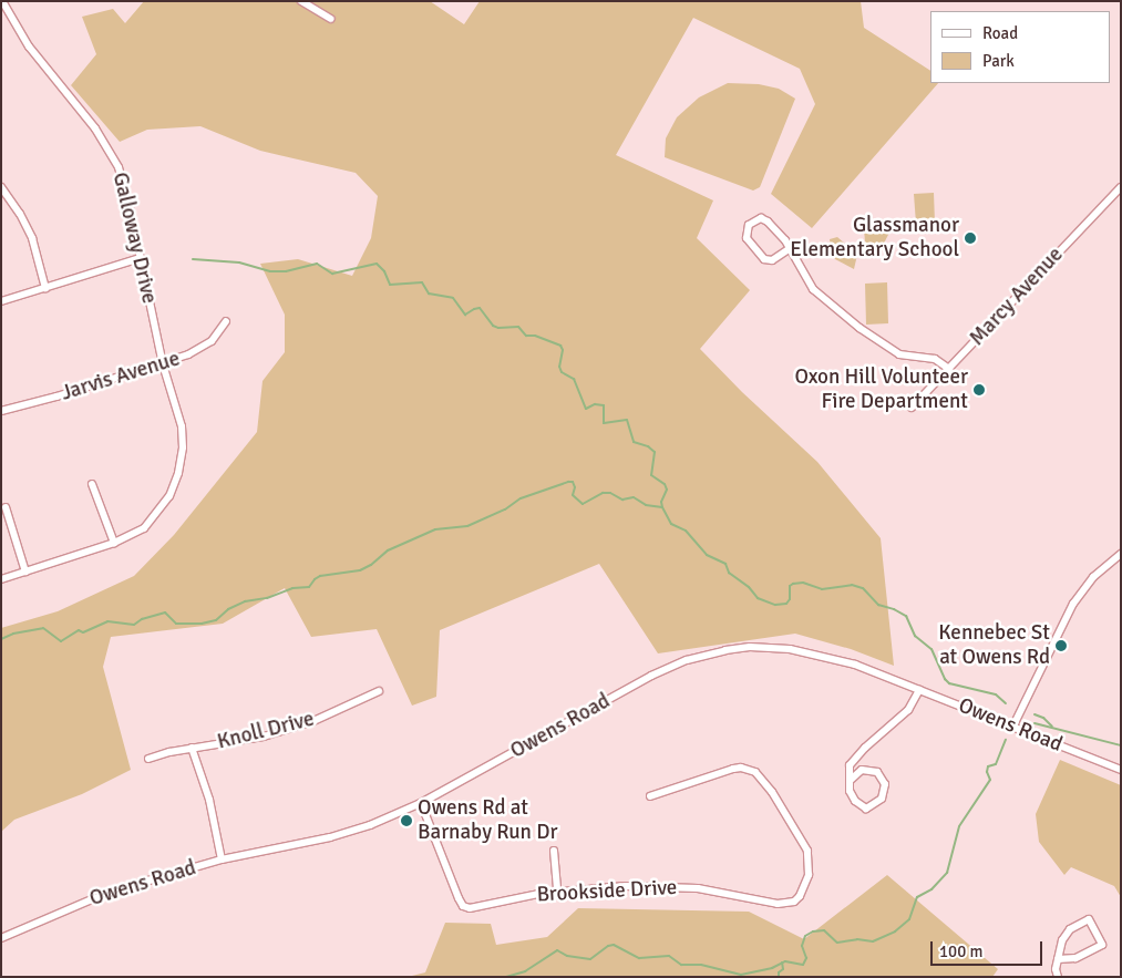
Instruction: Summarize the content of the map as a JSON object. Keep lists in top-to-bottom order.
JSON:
{
  "streets": {
    "street": [
      "Galloway Drive",
      "Marcy Avenue",
      "Jarvis Avenue",
      "Owens Road",
      "Knoll Drive",
      "Brookside Drive"
    ]
  },
  "crossings": [
    ["Galloway Drive", "Jarvis Avenue"],
    ["Owens Road", "Brookside Drive"]
  ],
  "places": [
    "Glassmanor Elementary School",
    "Oxon Hill Volunteer Fire Department",
    "Kennebec St at Owens Rd",
    "Owens Rd at Barnaby Run Dr"
  ],
  "legend": ["Road", "Park"],
  "scale_bar": "100 m"
}
